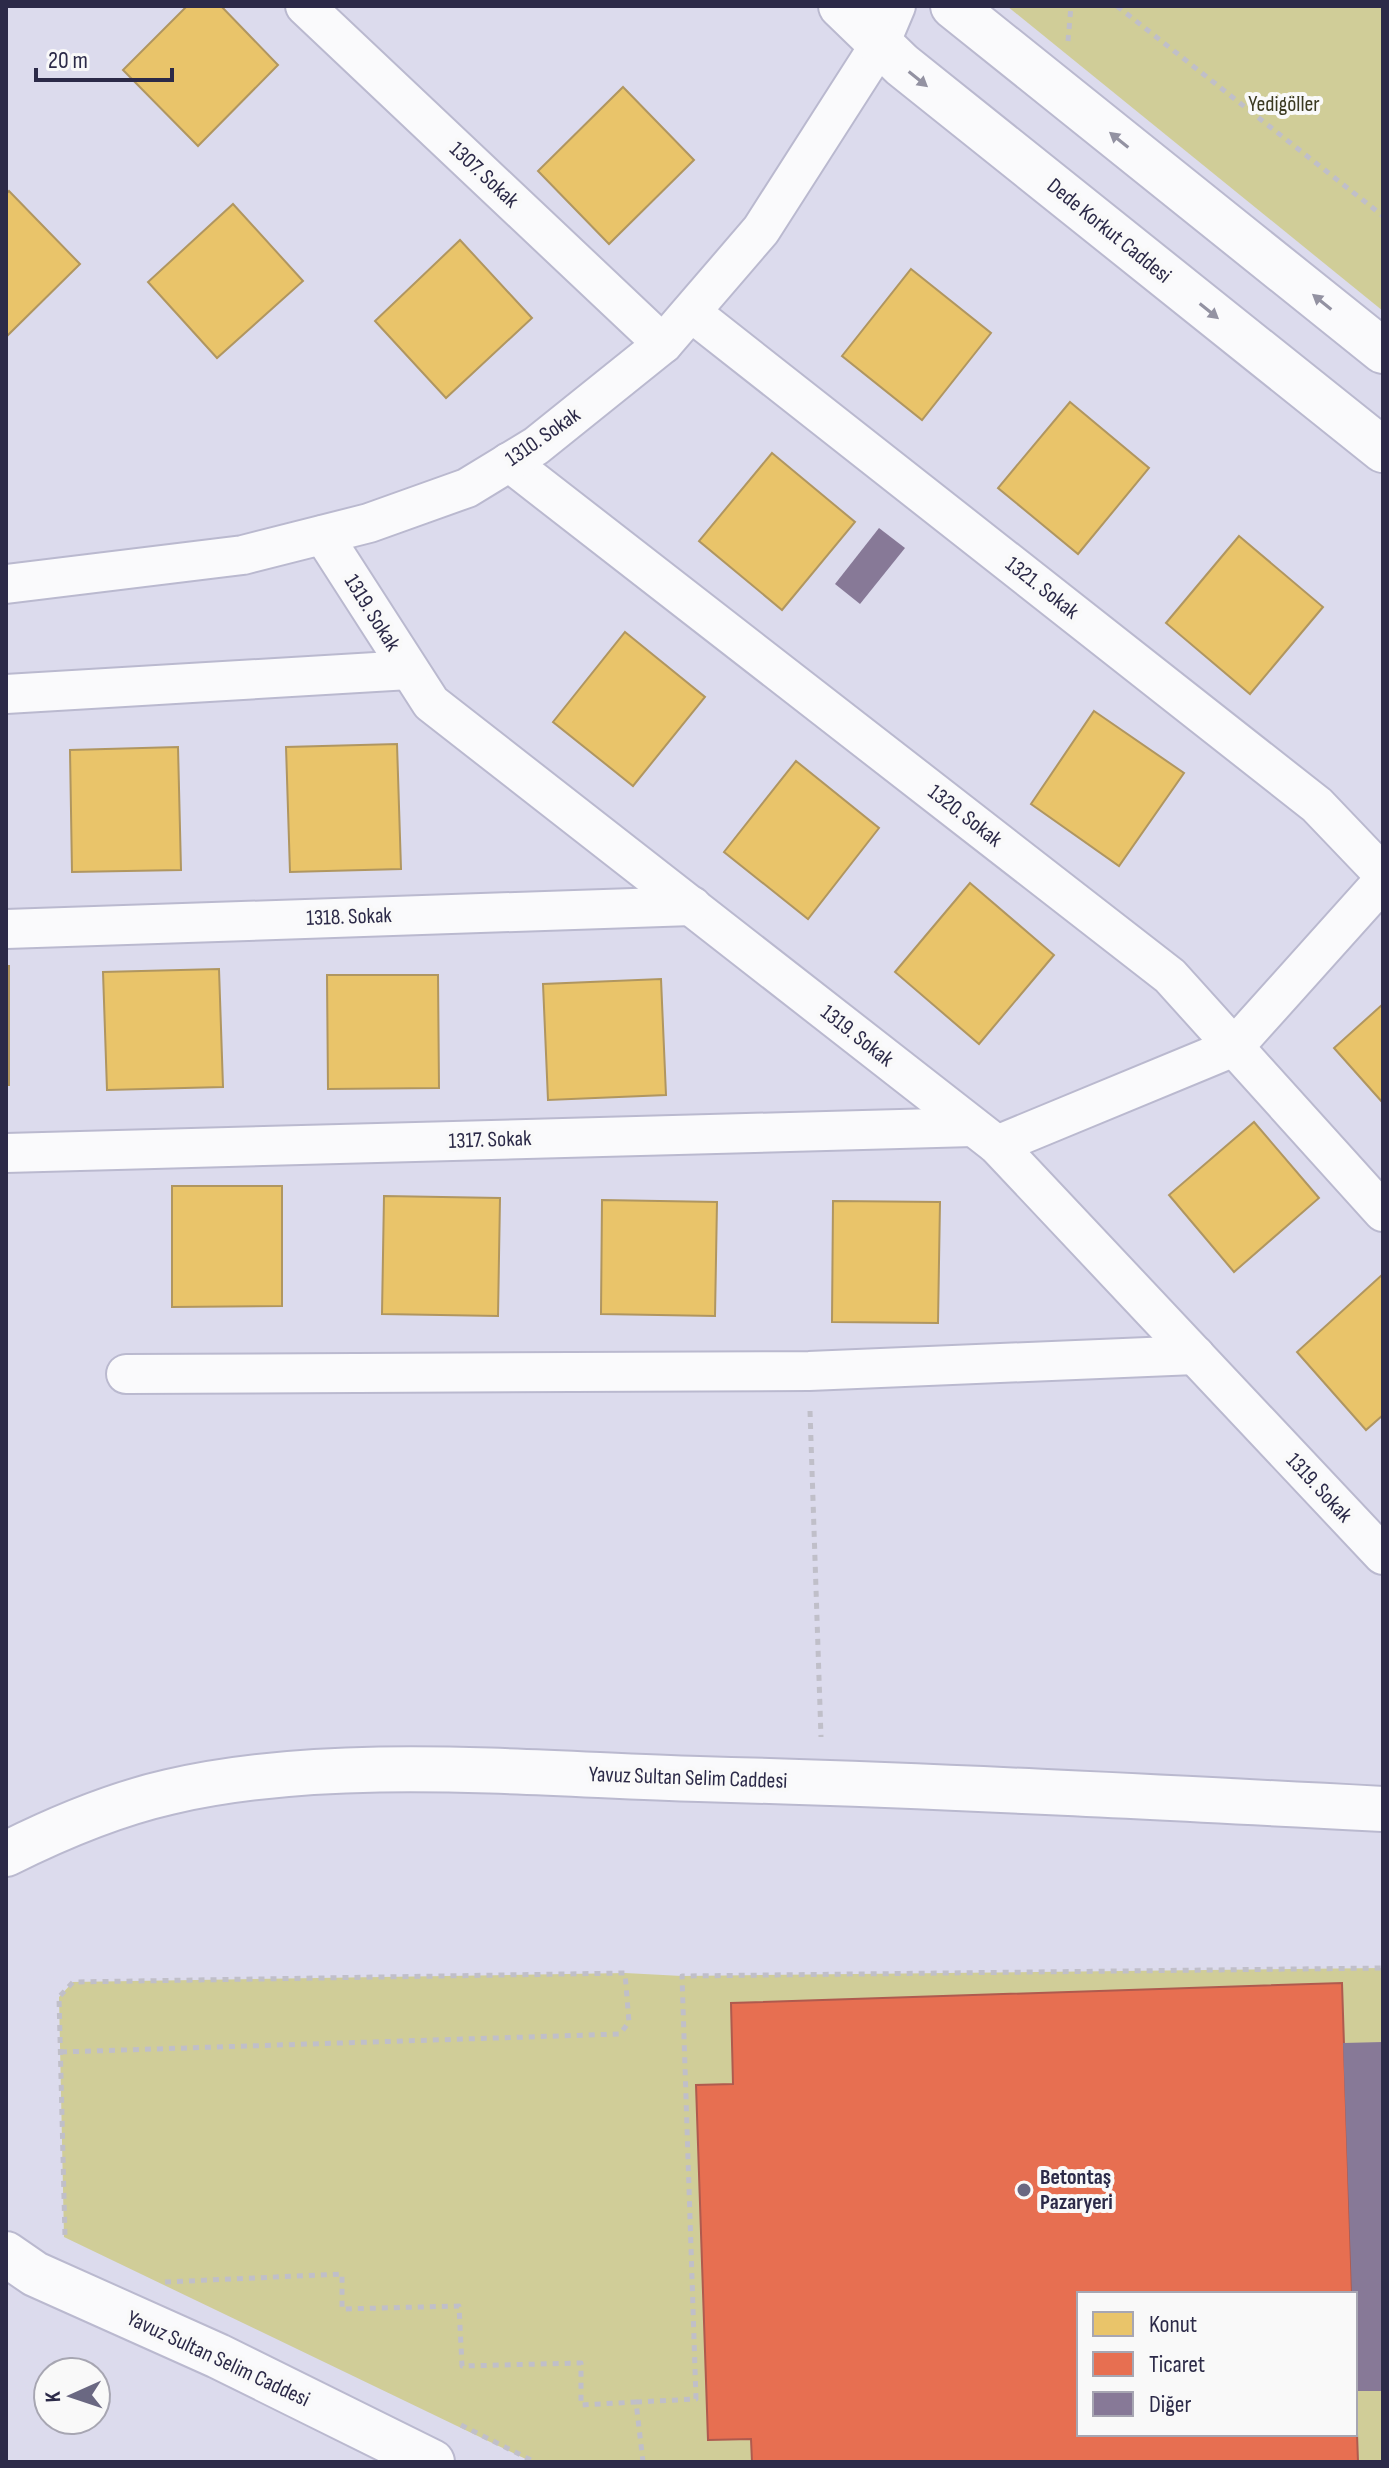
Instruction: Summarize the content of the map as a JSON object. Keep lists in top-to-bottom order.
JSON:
{
  "streets": {
    "street": [
      "1307. Sokak",
      "Dede Korkut Caddesi",
      "1310. Sokak",
      "1321. Sokak",
      "1319. Sokak",
      "1320. Sokak",
      "1318. Sokak",
      "1317. Sokak",
      "Yavuz Sultan Selim Caddesi"
    ]
  },
  "crossings": [
    ["1307. Sokak", "1310. Sokak"],
    ["Dede Korkut Caddesi", "1310. Sokak"],
    ["1310. Sokak", "1321. Sokak"],
    ["1310. Sokak", "1319. Sokak"],
    ["1310. Sokak", "1320. Sokak"],
    ["1319. Sokak", "1318. Sokak"],
    ["1319. Sokak", "1317. Sokak"]
  ],
  "parks": ["Yedigöller"],
  "places": ["Betontaş Pazaryeri"],
  "legend": ["Konut", "Ticaret", "Diğer"],
  "scale_bar": "20 m",
  "north": "left"
}
